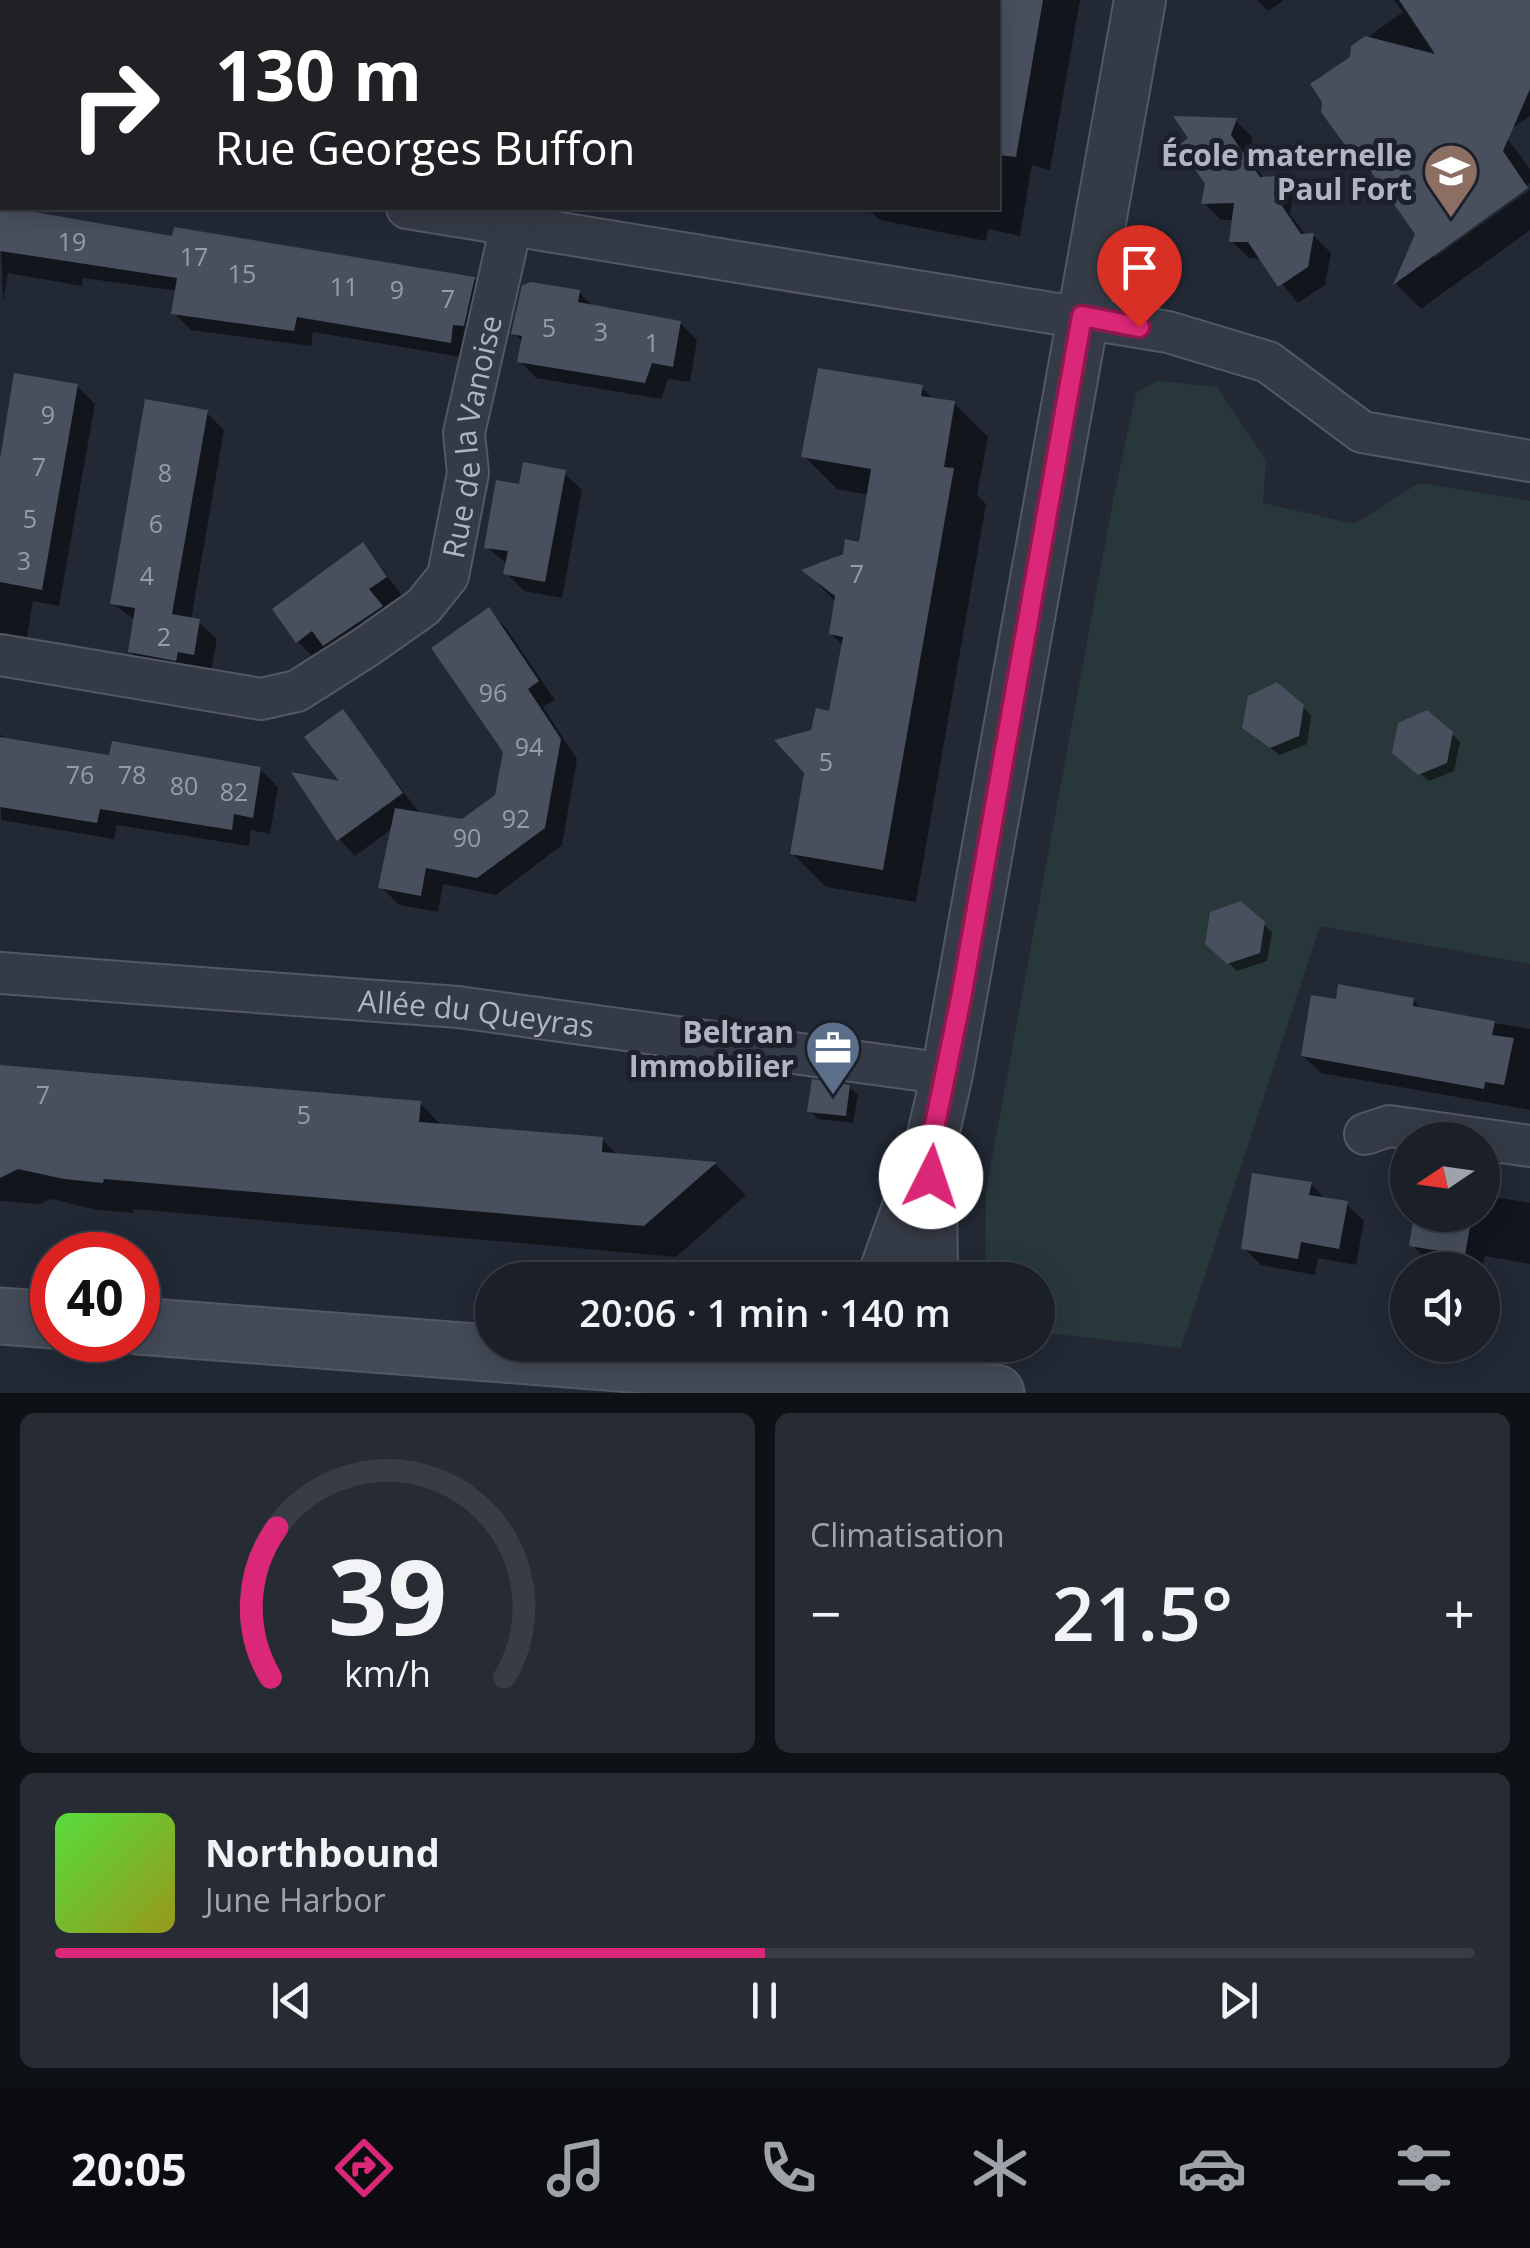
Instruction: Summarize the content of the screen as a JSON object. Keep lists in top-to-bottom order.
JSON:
{
  "streets": {
    "street": ["Rue de la Vanoise", "Allée du Queyras"]
  },
  "places": {
    "school or university": ["École maternelle Paul Fort"],
    "office": ["Beltran Immobilier"]
  },
  "house_numbers": [
    "19",
    "17",
    "15",
    "11",
    "9",
    "7",
    "5",
    "3",
    "1",
    "9",
    "7",
    "8",
    "5",
    "6",
    "3",
    "7",
    "4",
    "2",
    "96",
    "94",
    "5",
    "76",
    "78",
    "80",
    "82",
    "92",
    "90",
    "7",
    "5"
  ],
  "north": "left",
  "page": {
    "turn": ["130 m", "Rue Georges Buffon"],
    "limit": "40",
    "trip": "20:06 · 1 min · 140 m",
    "tile": "Climatisation",
    "heat": ["−", "21.5°", "+"],
    "song": ["Northbound", "June Harbor"],
    "tabs": "20:05",
    "gauge": ["39", "km/h"]
  }
}
